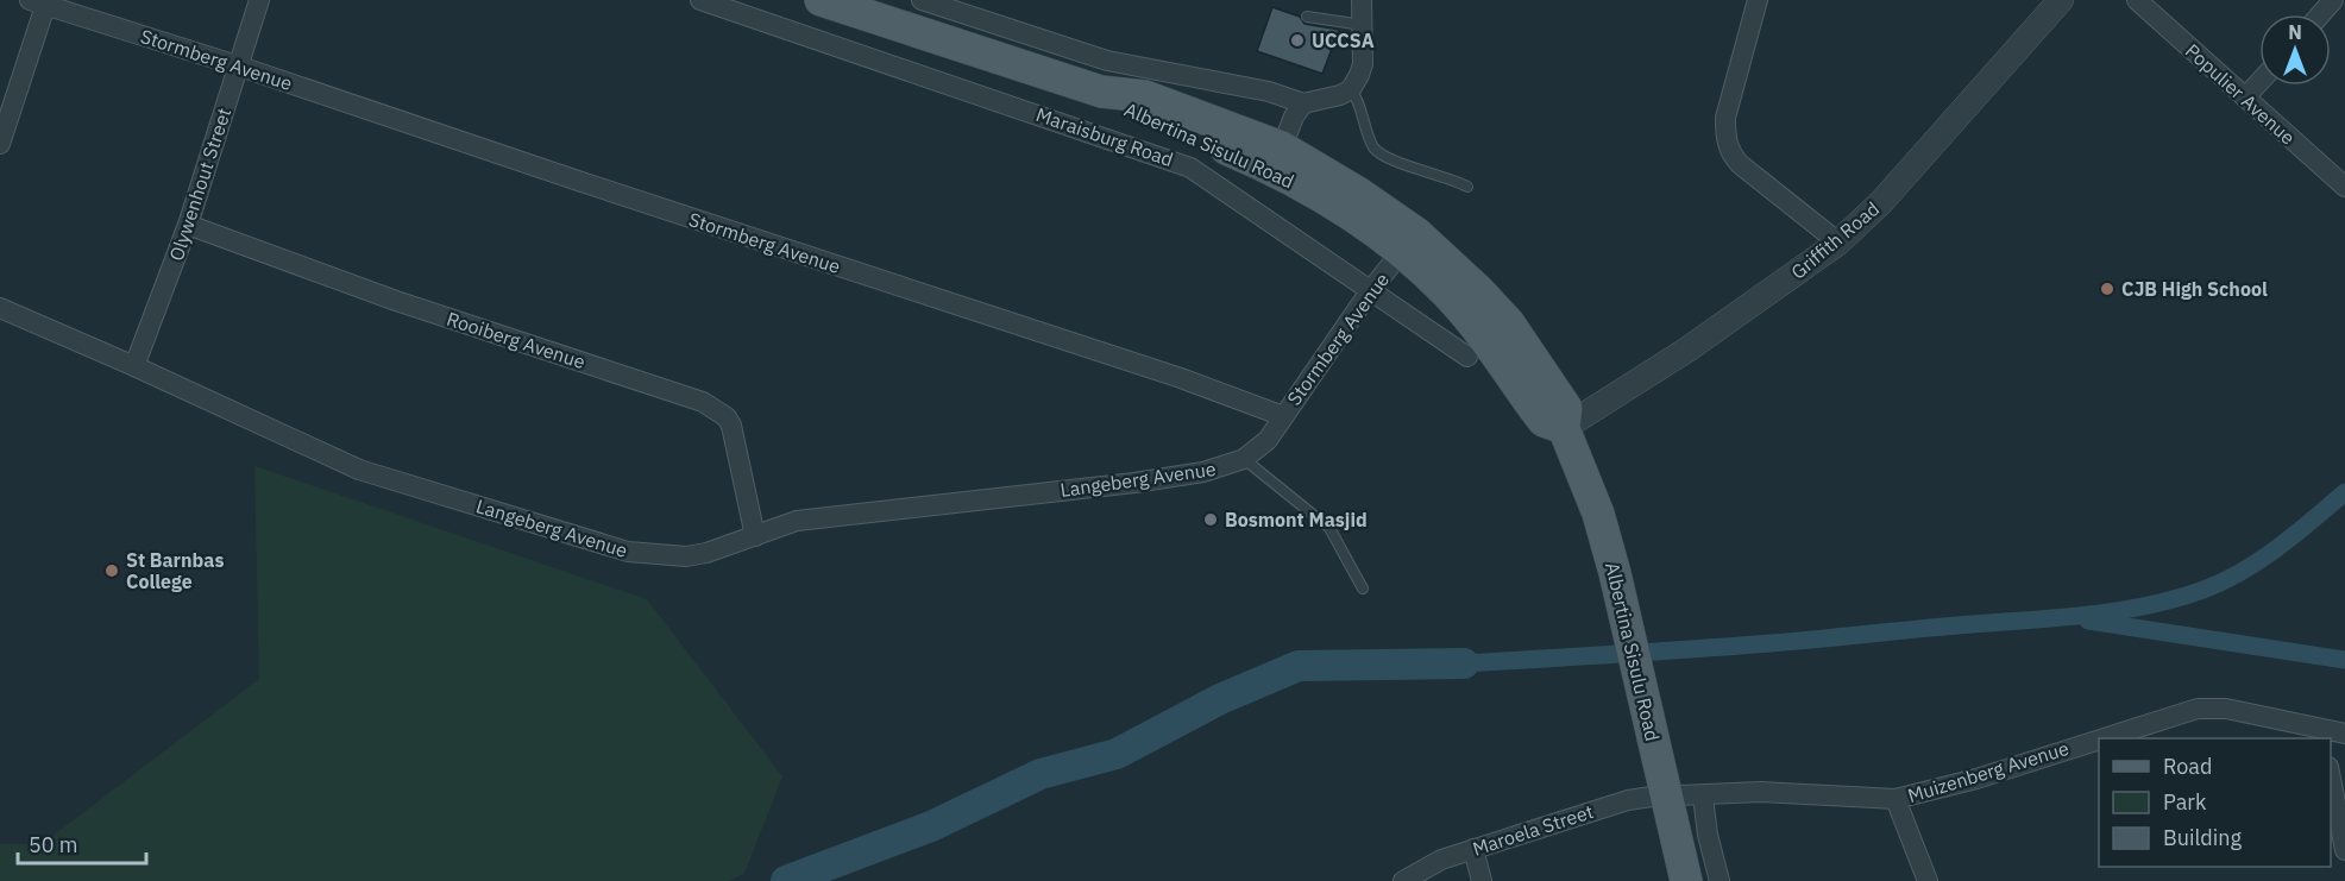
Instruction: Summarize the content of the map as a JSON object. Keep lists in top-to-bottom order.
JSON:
{
  "streets": {
    "main road": ["Albertina Sisulu Road"],
    "street": [
      "Stormberg Avenue",
      "Populier Avenue",
      "Maraisburg Road",
      "Olywenhout Street",
      "Griffith Road",
      "Rooiberg Avenue",
      "Langeberg Avenue",
      "Muizenberg Avenue",
      "Maroela Street"
    ]
  },
  "crossings": [
    ["Stormberg Avenue", "Maraisburg Road"],
    ["Stormberg Avenue", "Albertina Sisulu Road"],
    ["Stormberg Avenue", "Olywenhout Street"],
    ["Stormberg Avenue", "Langeberg Avenue"],
    ["Albertina Sisulu Road", "Griffith Road"],
    ["Albertina Sisulu Road", "Muizenberg Avenue"],
    ["Albertina Sisulu Road", "Maroela Street"],
    ["Olywenhout Street", "Rooiberg Avenue"],
    ["Olywenhout Street", "Langeberg Avenue"],
    ["Rooiberg Avenue", "Langeberg Avenue"],
    ["Muizenberg Avenue", "Maroela Street"]
  ],
  "places": [
    "UCCSA",
    "CJB High School",
    "Bosmont Masjid",
    "St Barnbas College"
  ],
  "legend": ["Road", "Park", "Building"],
  "scale_bar": "50 m",
  "north": "top"
}
